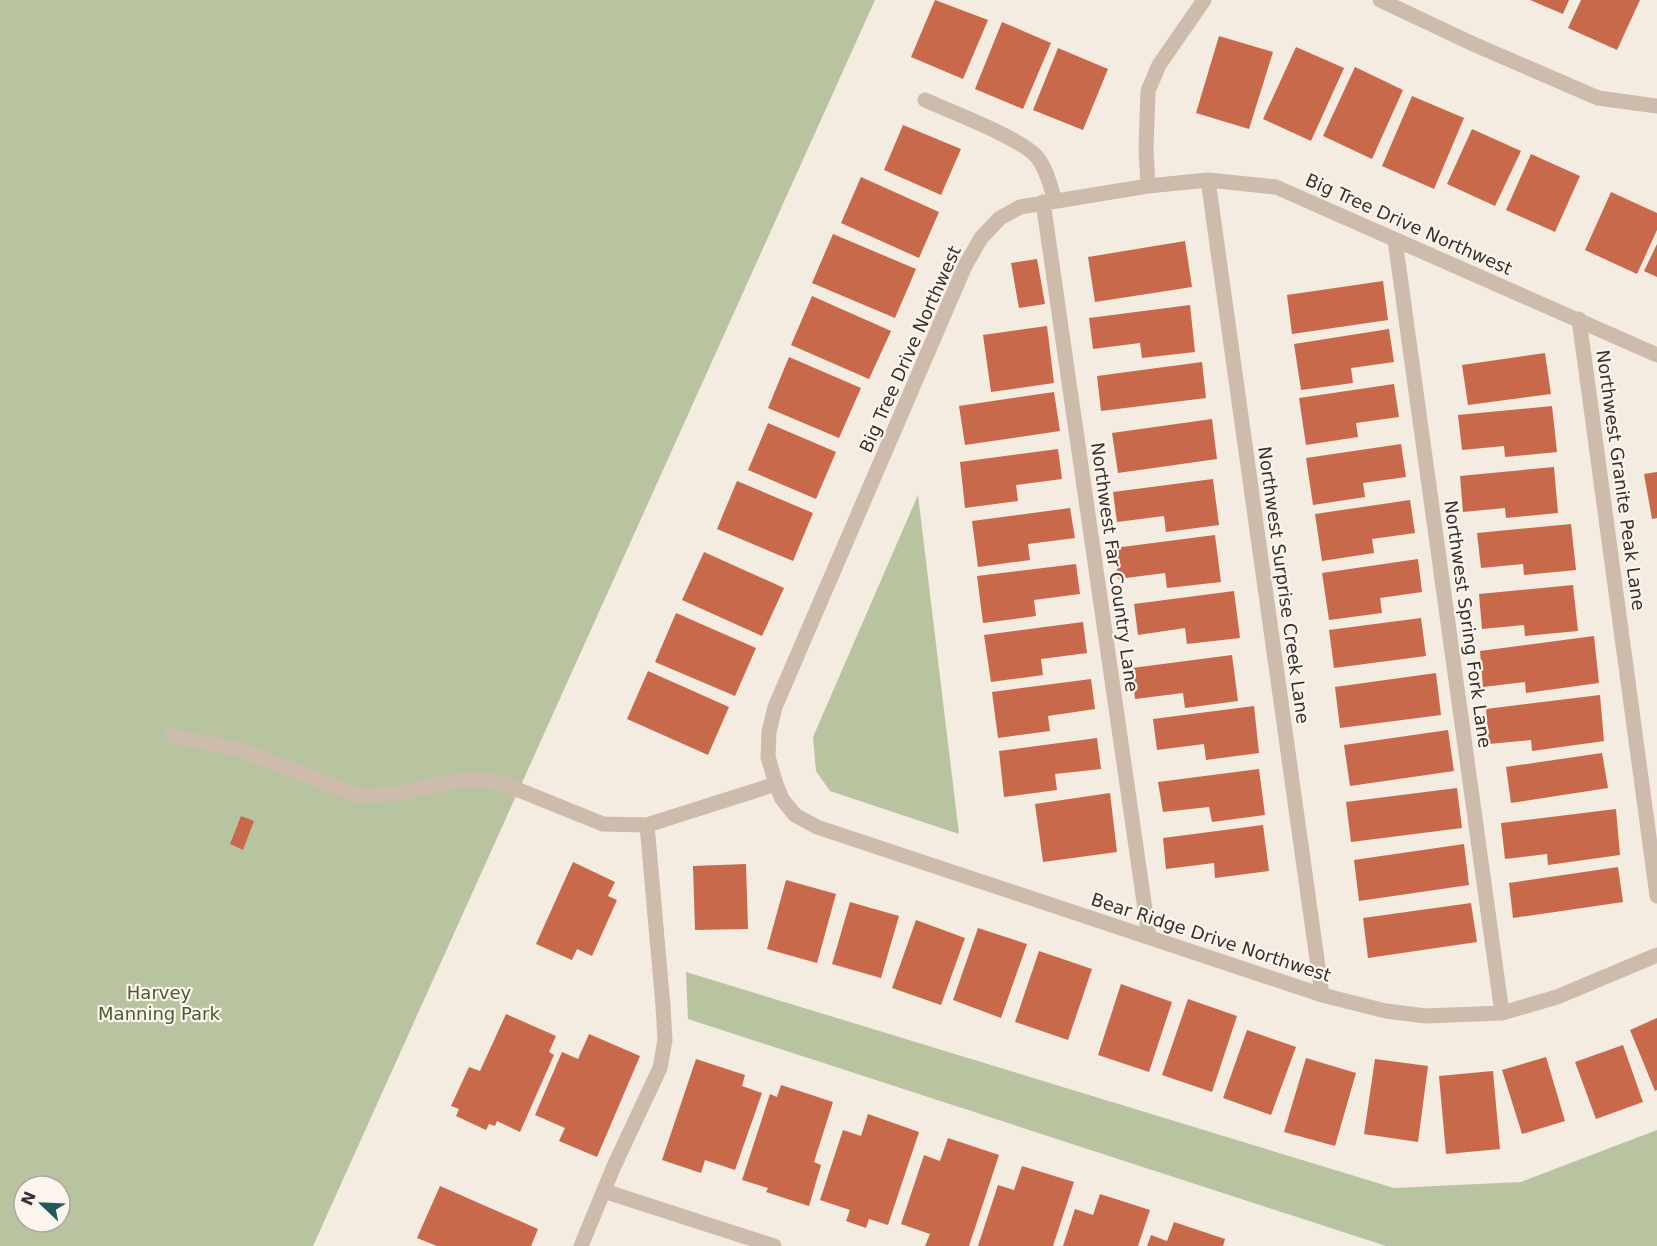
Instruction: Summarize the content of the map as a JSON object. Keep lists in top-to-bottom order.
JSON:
{
  "streets": {
    "street": [
      "Big Tree Drive Northwest",
      "Northwest Granite Peak Lane",
      "Northwest Far Country Lane",
      "Northwest Surprise Creek Lane",
      "Northwest Spring Fork Lane",
      "Bear Ridge Drive Northwest"
    ]
  },
  "crossings": [
    ["Big Tree Drive Northwest", "Northwest Granite Peak Lane"],
    ["Big Tree Drive Northwest", "Northwest Far Country Lane"],
    ["Big Tree Drive Northwest", "Northwest Surprise Creek Lane"],
    ["Big Tree Drive Northwest", "Northwest Spring Fork Lane"],
    ["Big Tree Drive Northwest", "Bear Ridge Drive Northwest"],
    ["Northwest Far Country Lane", "Bear Ridge Drive Northwest"],
    ["Northwest Surprise Creek Lane", "Bear Ridge Drive Northwest"],
    ["Northwest Spring Fork Lane", "Bear Ridge Drive Northwest"]
  ],
  "parks": ["Harvey Manning Park"],
  "north": "top left"
}
